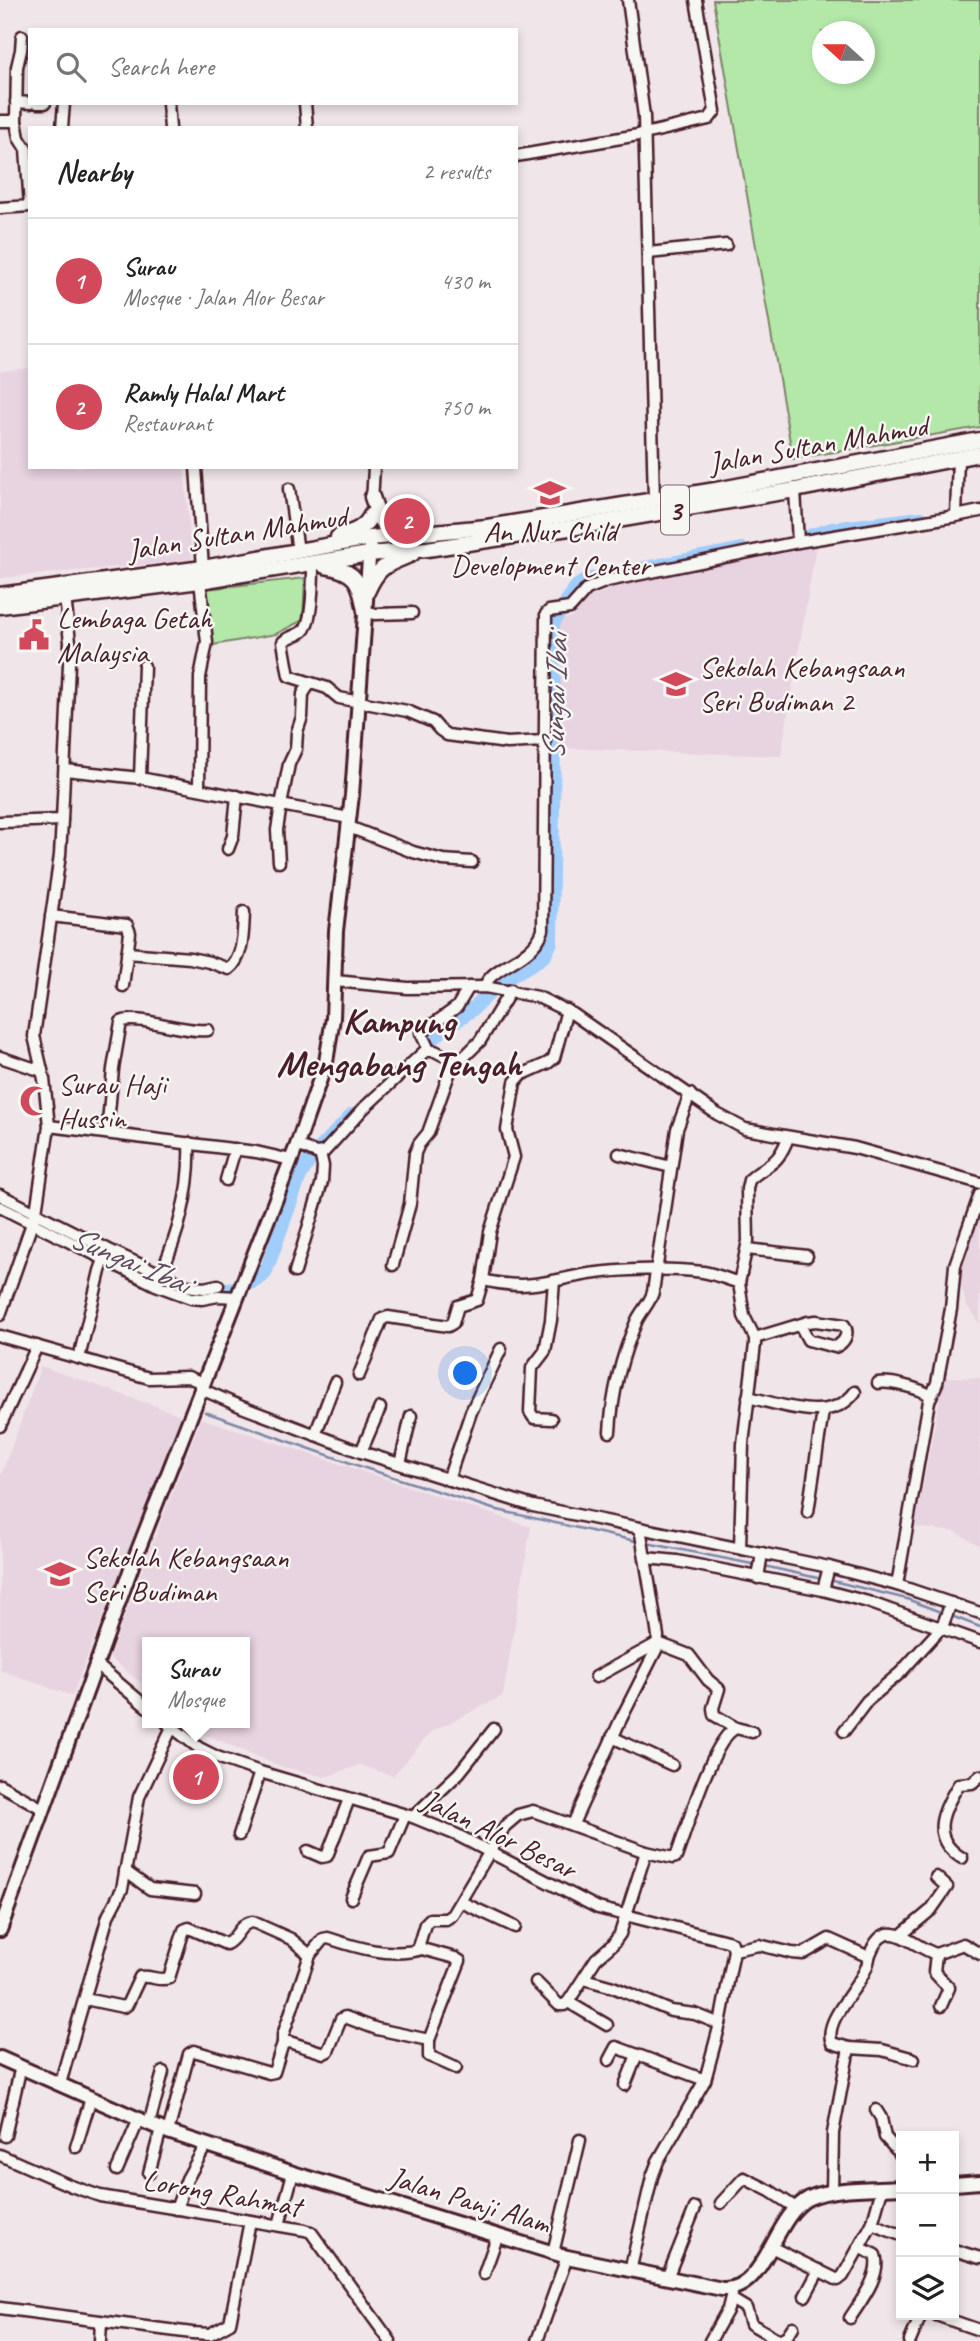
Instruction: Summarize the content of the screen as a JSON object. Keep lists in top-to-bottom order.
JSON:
{
  "streets": {
    "highway": ["Jalan Sultan Mahmud", "3"],
    "main road": ["Jalan Panji Alam"],
    "street": ["Jalan Alor Besar", "Lorong Rahmat"]
  },
  "districts": ["Kampung Mengabang Tengah"],
  "water": ["Sungai Ibai"],
  "places": {
    "school or university": ["An Nur Child Development Center", "Sekolah Kebangsaan Seri Budiman 2", "Sekolah Kebangsaan Seri Budiman"],
    "public building": ["Lembaga Getah Malaysia"],
    "mosque": ["Surau Haji Hussin"]
  },
  "north": "left",
  "page": {
    "search": "Search here",
    "heading": ["Nearby", "2 results"],
    "list": [
      {
        "mark": "1",
        "name": "Surau",
        "note": "Mosque · Jalan Alor Besar",
        "value": "430 m"
      },
      {
        "mark": "2",
        "name": "Ramly Halal Mart",
        "note": "Restaurant",
        "value": "750 m"
      }
    ],
    "pins": ["2", "1"],
    "popup": ["Surau", "Mosque"],
    "map_buttons": ["+", "−"]
  }
}
